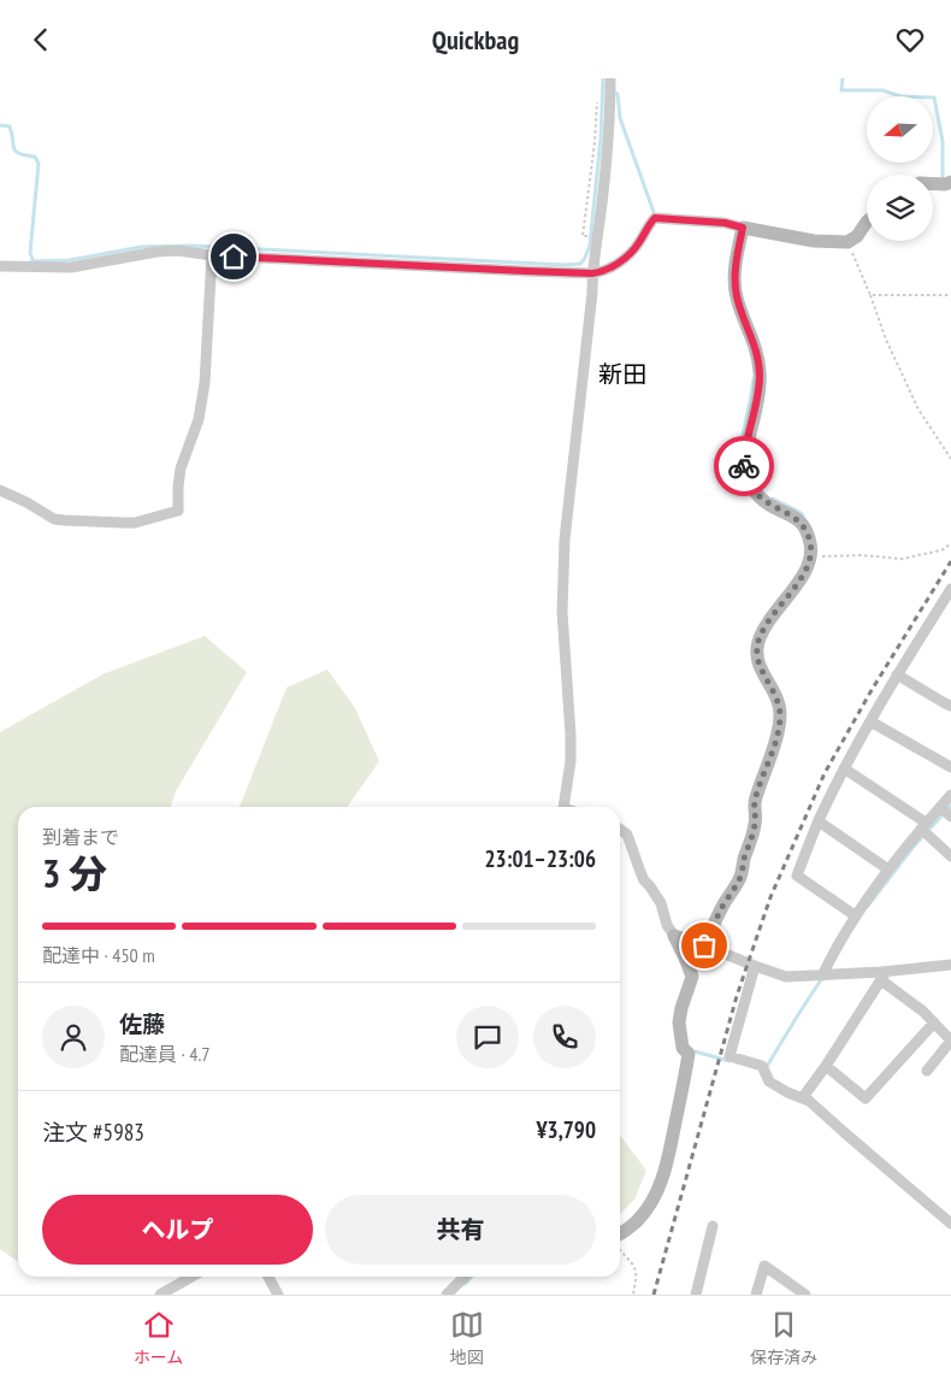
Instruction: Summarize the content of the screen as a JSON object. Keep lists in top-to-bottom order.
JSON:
{
  "districts": ["新田"],
  "north": "left",
  "page": {
    "header": "Quickbag",
    "heading": ["3 分", "到着まで", "23:01–23:06"],
    "panel": [
      "佐藤",
      "配達員 · 4.7",
      "注文 #5983",
      "¥3,790"
    ],
    "bar": "配達中 · 450 m",
    "buttons": ["ヘルプ", "共有"],
    "tabs": ["ホーム", "地図", "保存済み"]
  }
}
